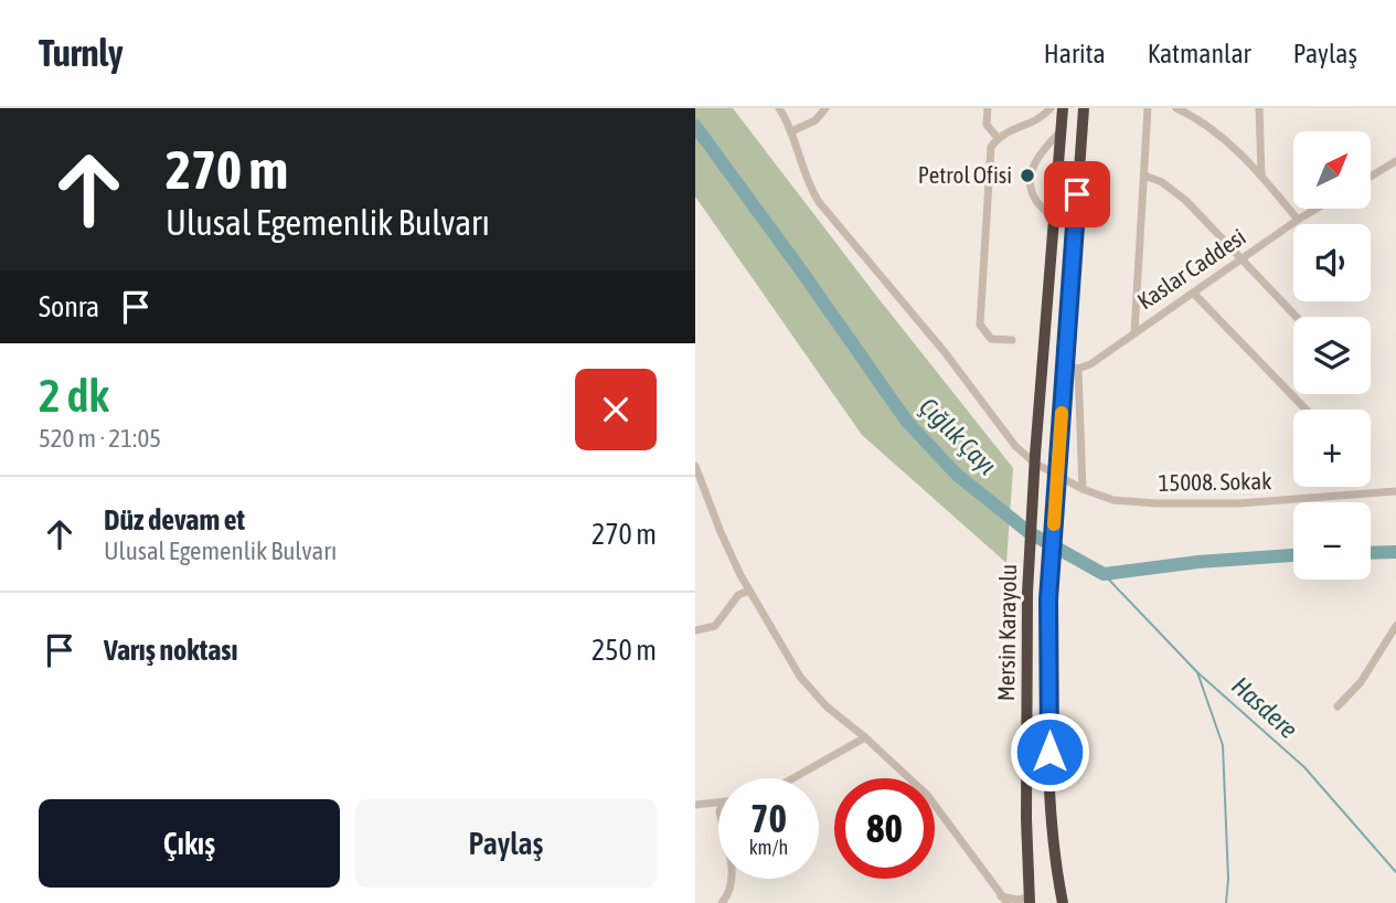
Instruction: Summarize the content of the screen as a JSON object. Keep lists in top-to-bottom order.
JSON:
{
  "streets": {
    "highway": ["Mersin Karayolu"],
    "street": ["Kaslar Caddesi", "15008. Sokak"]
  },
  "water": ["Çığlık Çayı", "Hasdere"],
  "places": ["Petrol Ofisi"],
  "north": "top right",
  "page": {
    "header": "Turnly",
    "nav": ["Harita", "Katmanlar", "Paylaş"],
    "turn": ["270 m", "Ulusal Egemenlik Bulvarı"],
    "map_buttons": ["+", "−"],
    "then": "Sonra",
    "heading": ["2 dk", "520 m · 21:05"],
    "list": [
      {
        "name": "Düz devam et",
        "note": "Ulusal Egemenlik Bulvarı",
        "value": "270 m"
      },
      {
        "name": "Varış noktası",
        "value": "250 m"
      }
    ],
    "speed": "70 km/h",
    "limit": "80",
    "buttons": ["Çıkış", "Paylaş"]
  }
}
